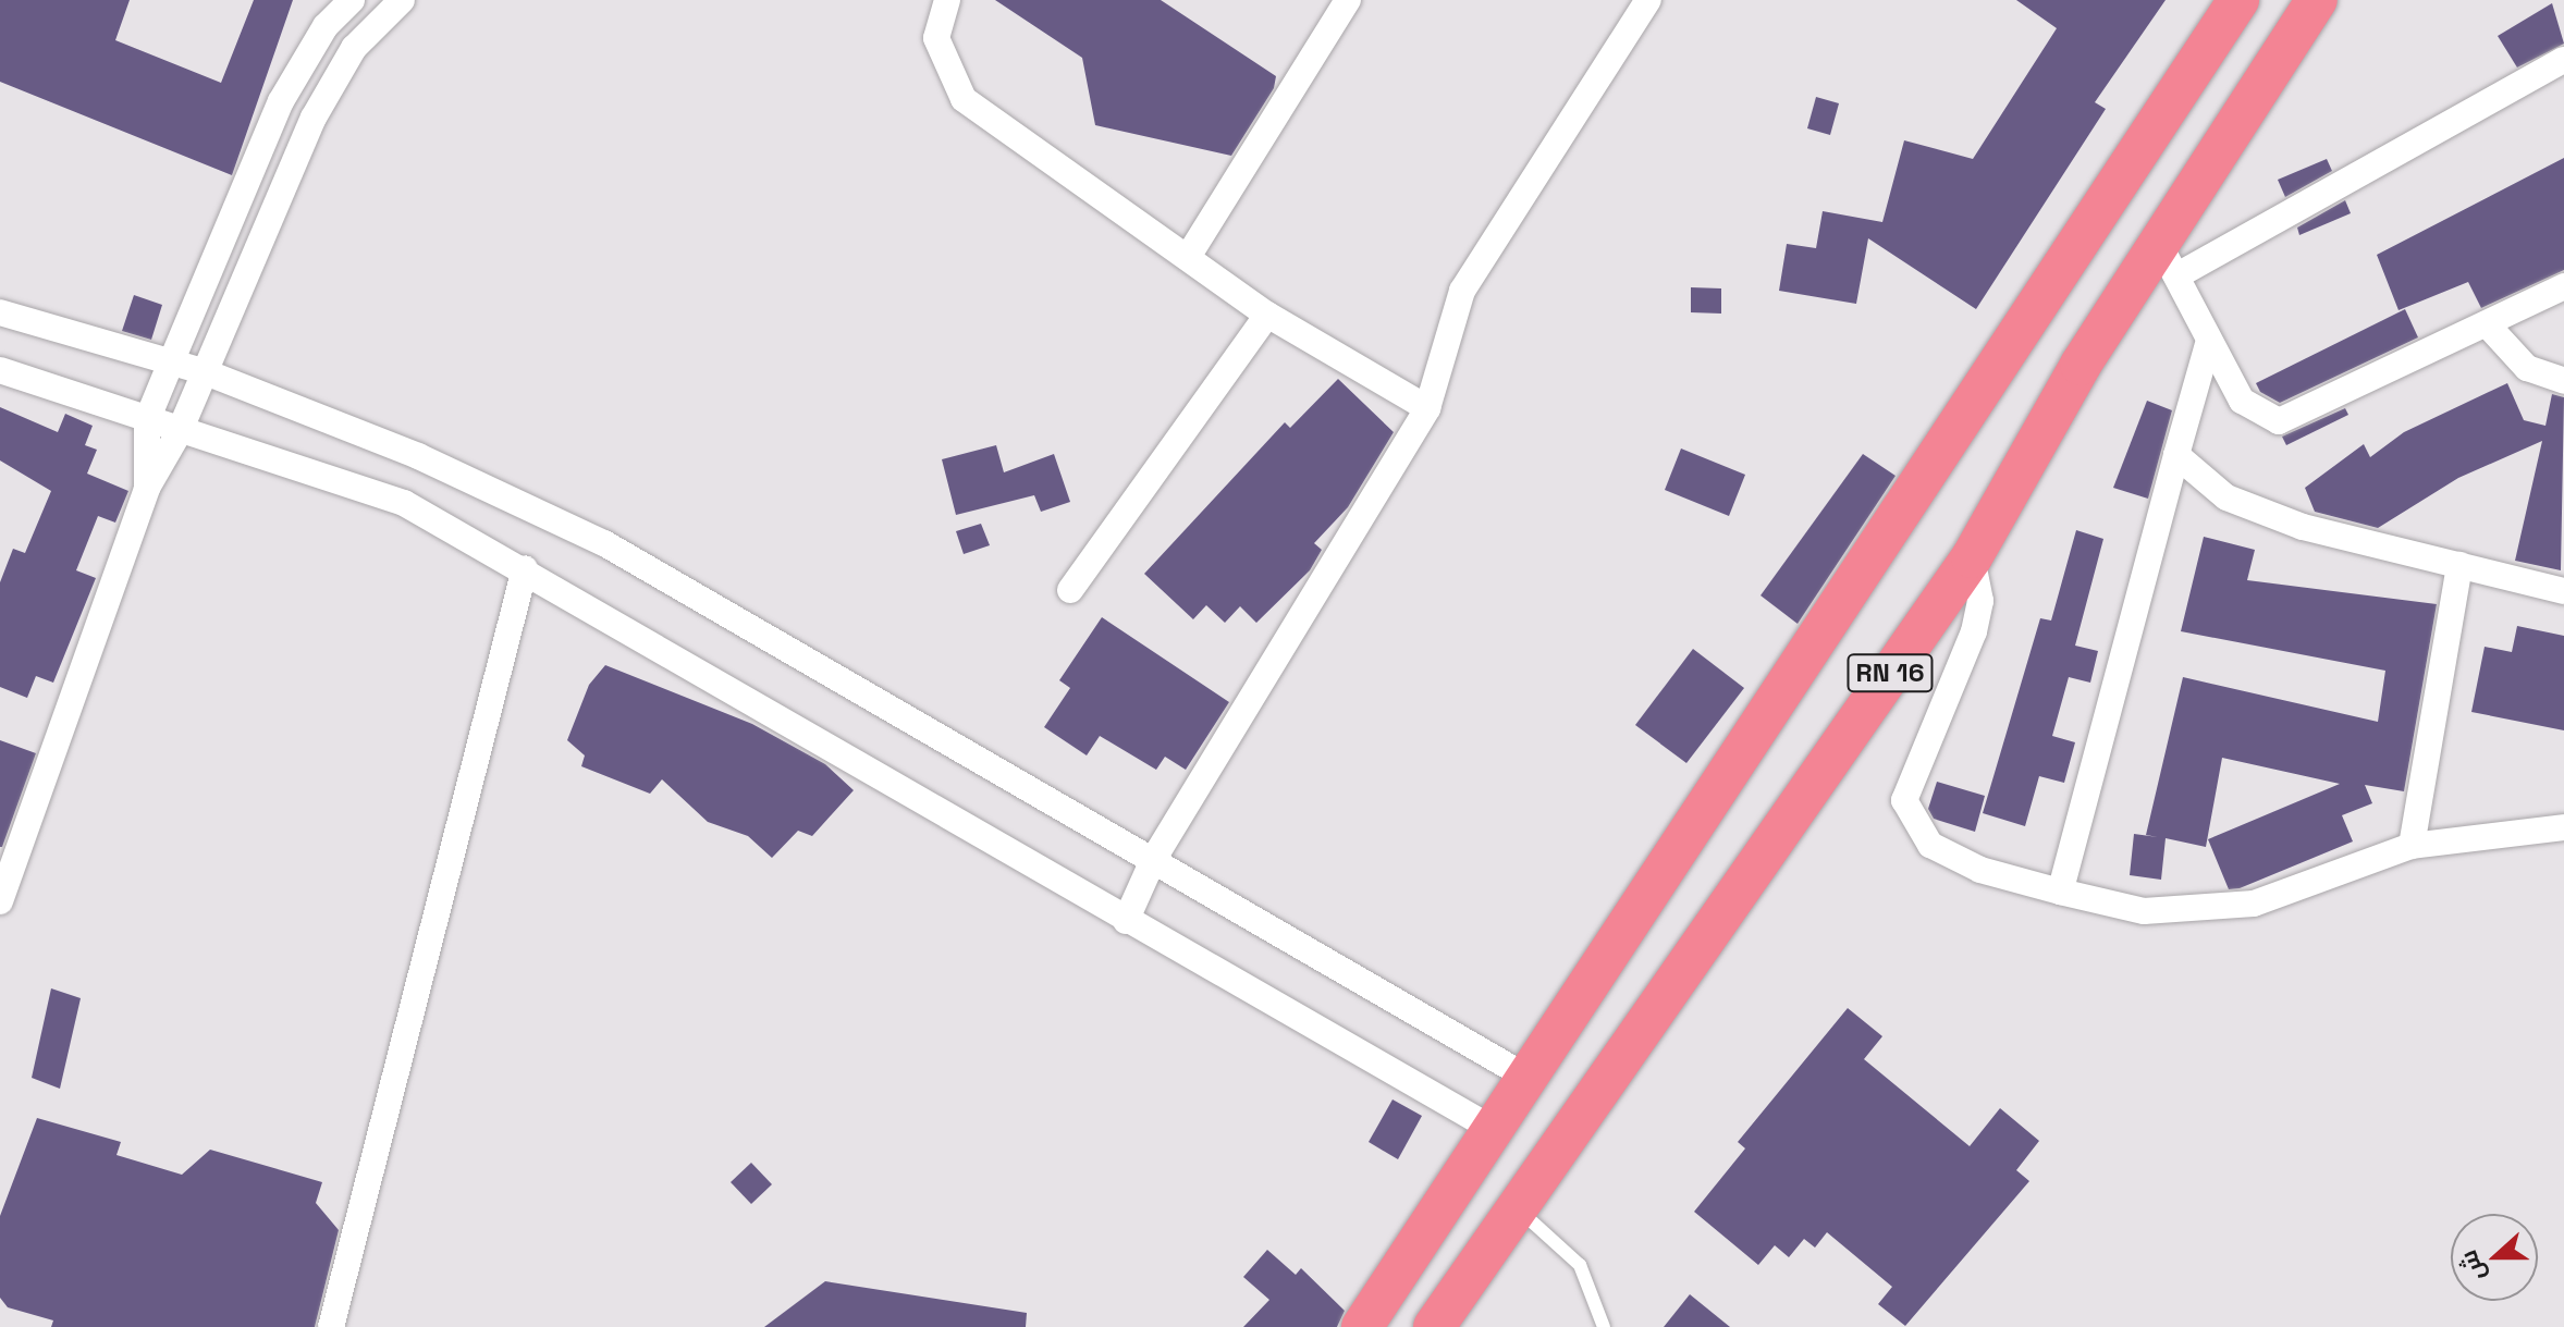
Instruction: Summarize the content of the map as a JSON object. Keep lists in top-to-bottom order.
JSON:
{
  "streets": {
    "highway": ["RN 16"]
  },
  "north": "left"
}
